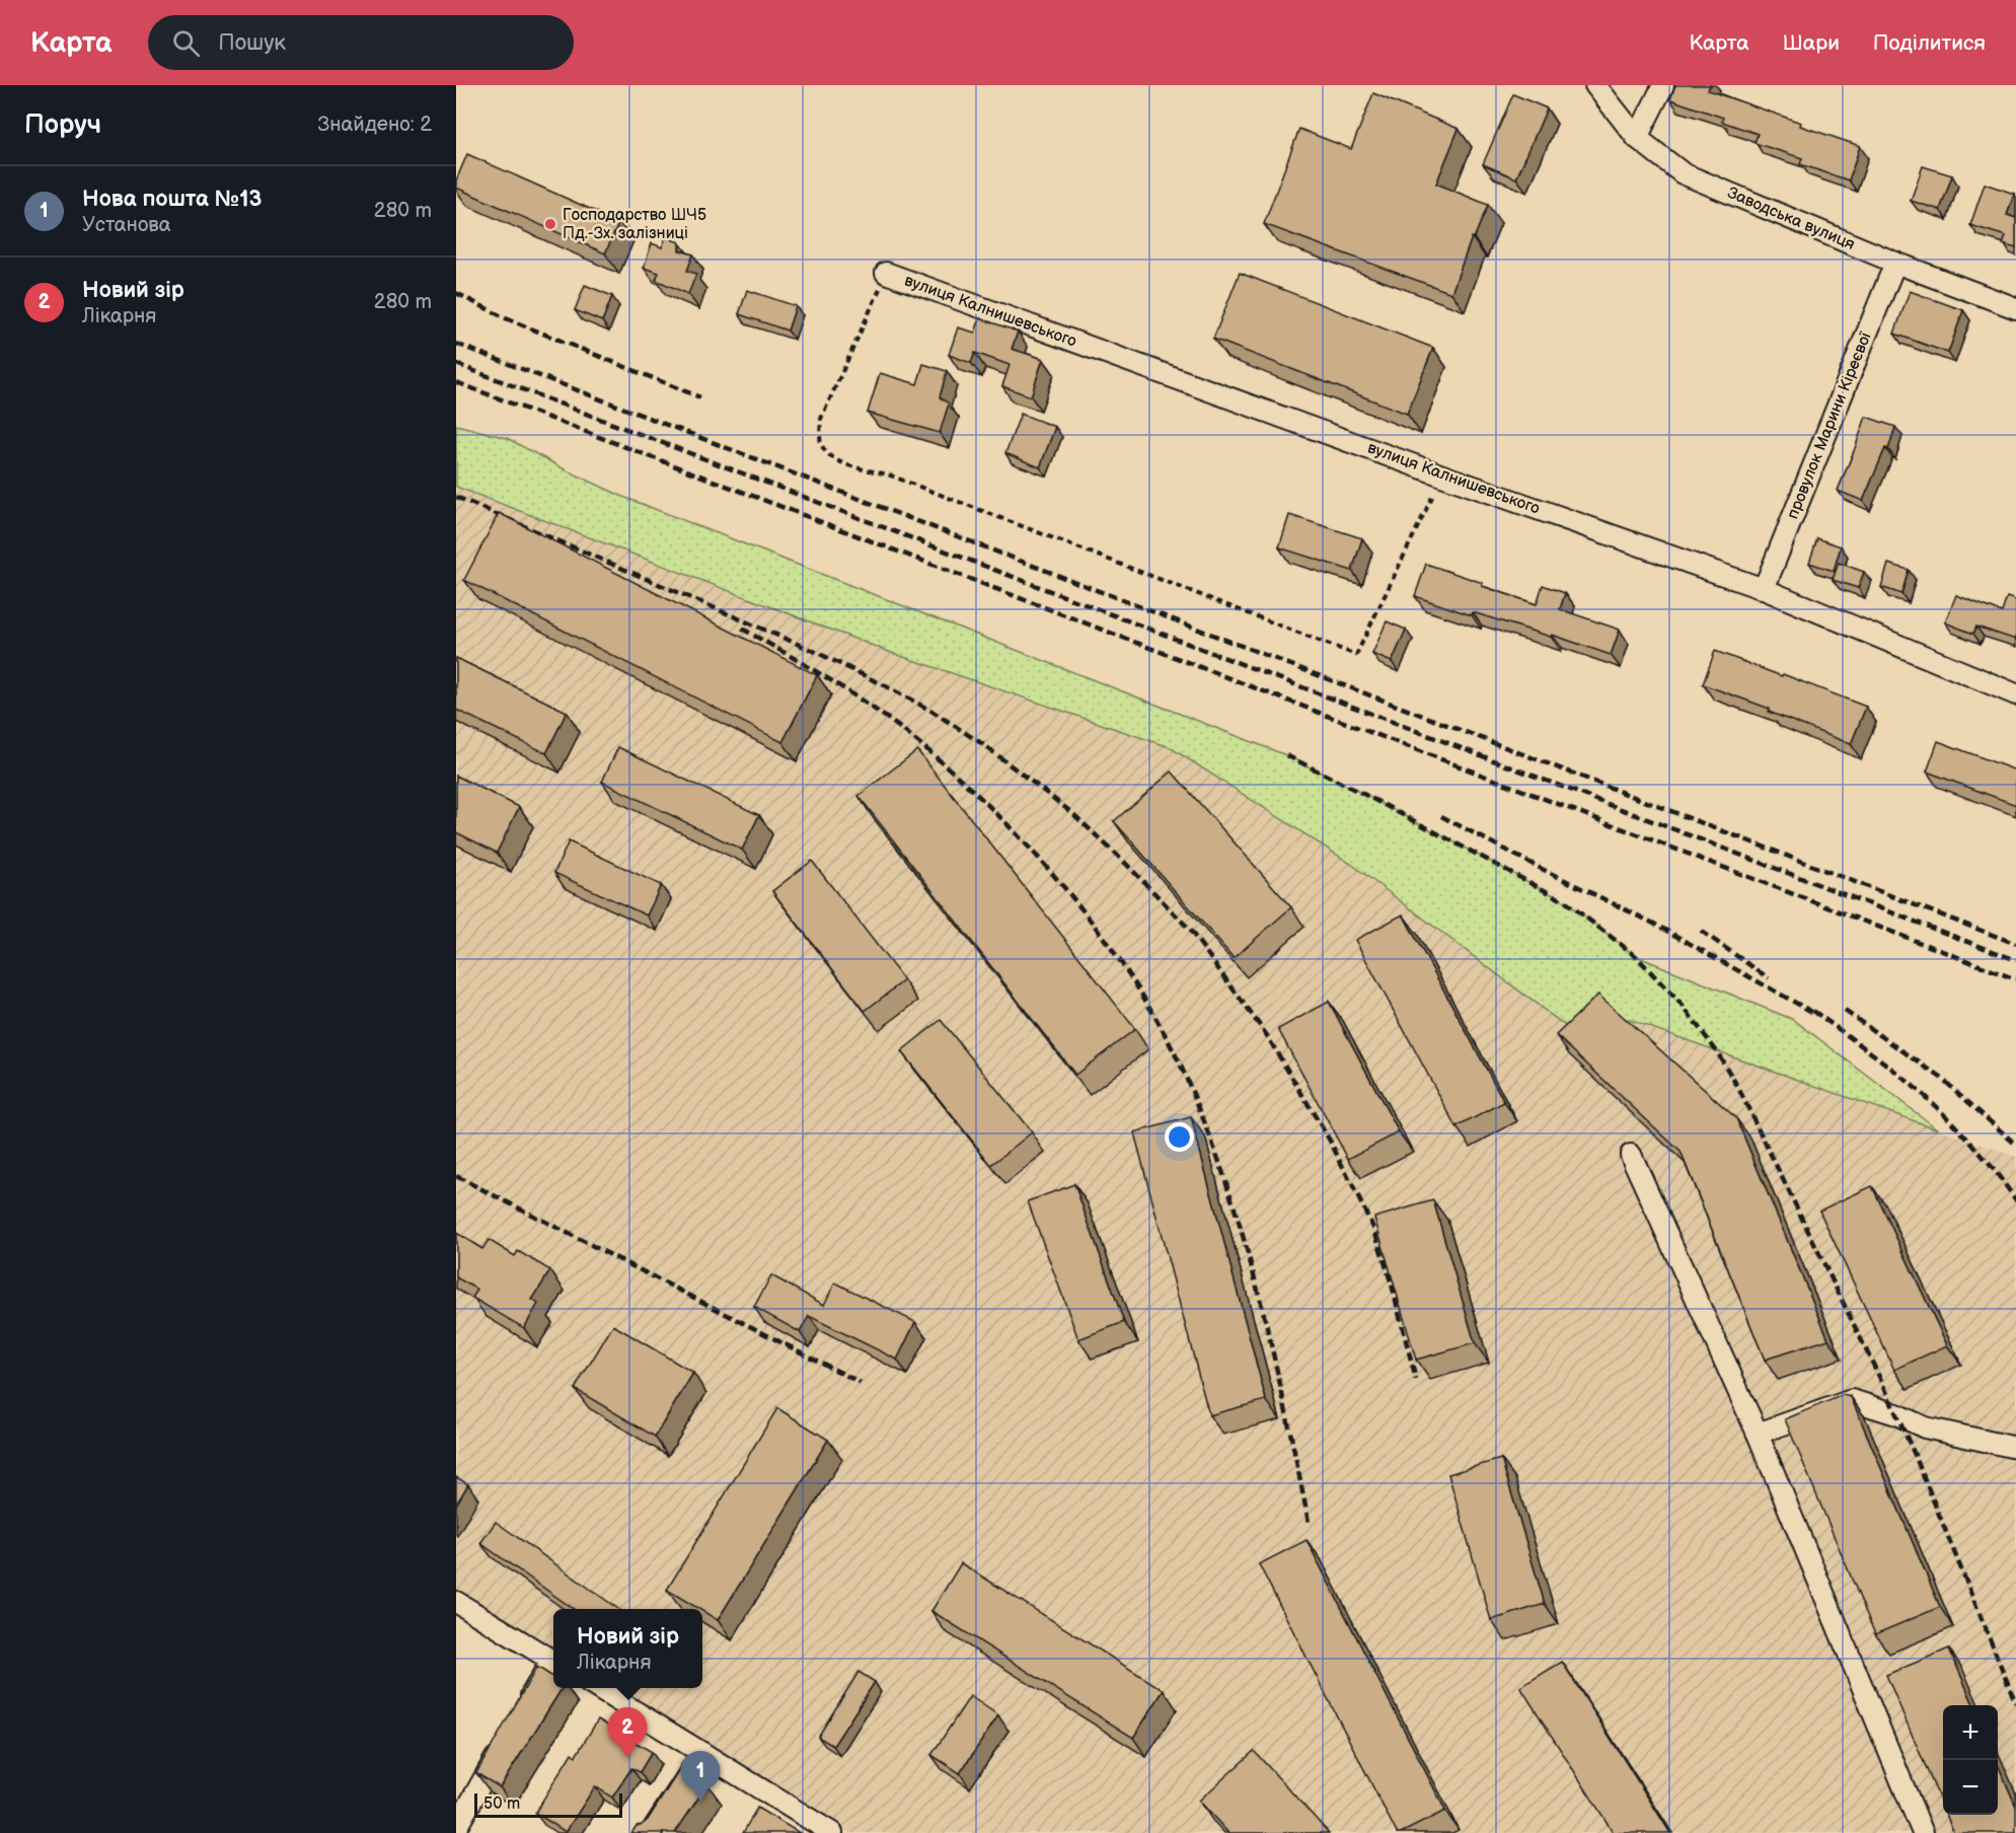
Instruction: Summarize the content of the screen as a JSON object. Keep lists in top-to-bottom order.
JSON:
{
  "streets": {
    "street": ["Заводська вулиця", "вулиця Калнишевського", "провулок Марини Кіреєвої"]
  },
  "crossings": [
    ["Заводська вулиця", "провулок Марини Кіреєвої"],
    ["вулиця Калнишевського", "провулок Марини Кіреєвої"]
  ],
  "places": ["Господарство ШЧ5 Пд.-Зх. залізниці"],
  "scale_bar": "50 m",
  "page": {
    "header": "Карта",
    "search": "Пошук",
    "nav": ["Карта", "Шари", "Поділитися"],
    "heading": ["Поруч", "Знайдено: 2"],
    "list": [
      {
        "mark": "1",
        "name": "Нова пошта №13",
        "note": "Установа",
        "value": "280 m"
      },
      {
        "mark": "2",
        "name": "Новий зір",
        "note": "Лікарня",
        "value": "280 m"
      }
    ],
    "popup": ["Новий зір", "Лікарня"],
    "map_buttons": ["+", "−"],
    "pins": ["2", "1"],
    "scale": "50 m"
  }
}
